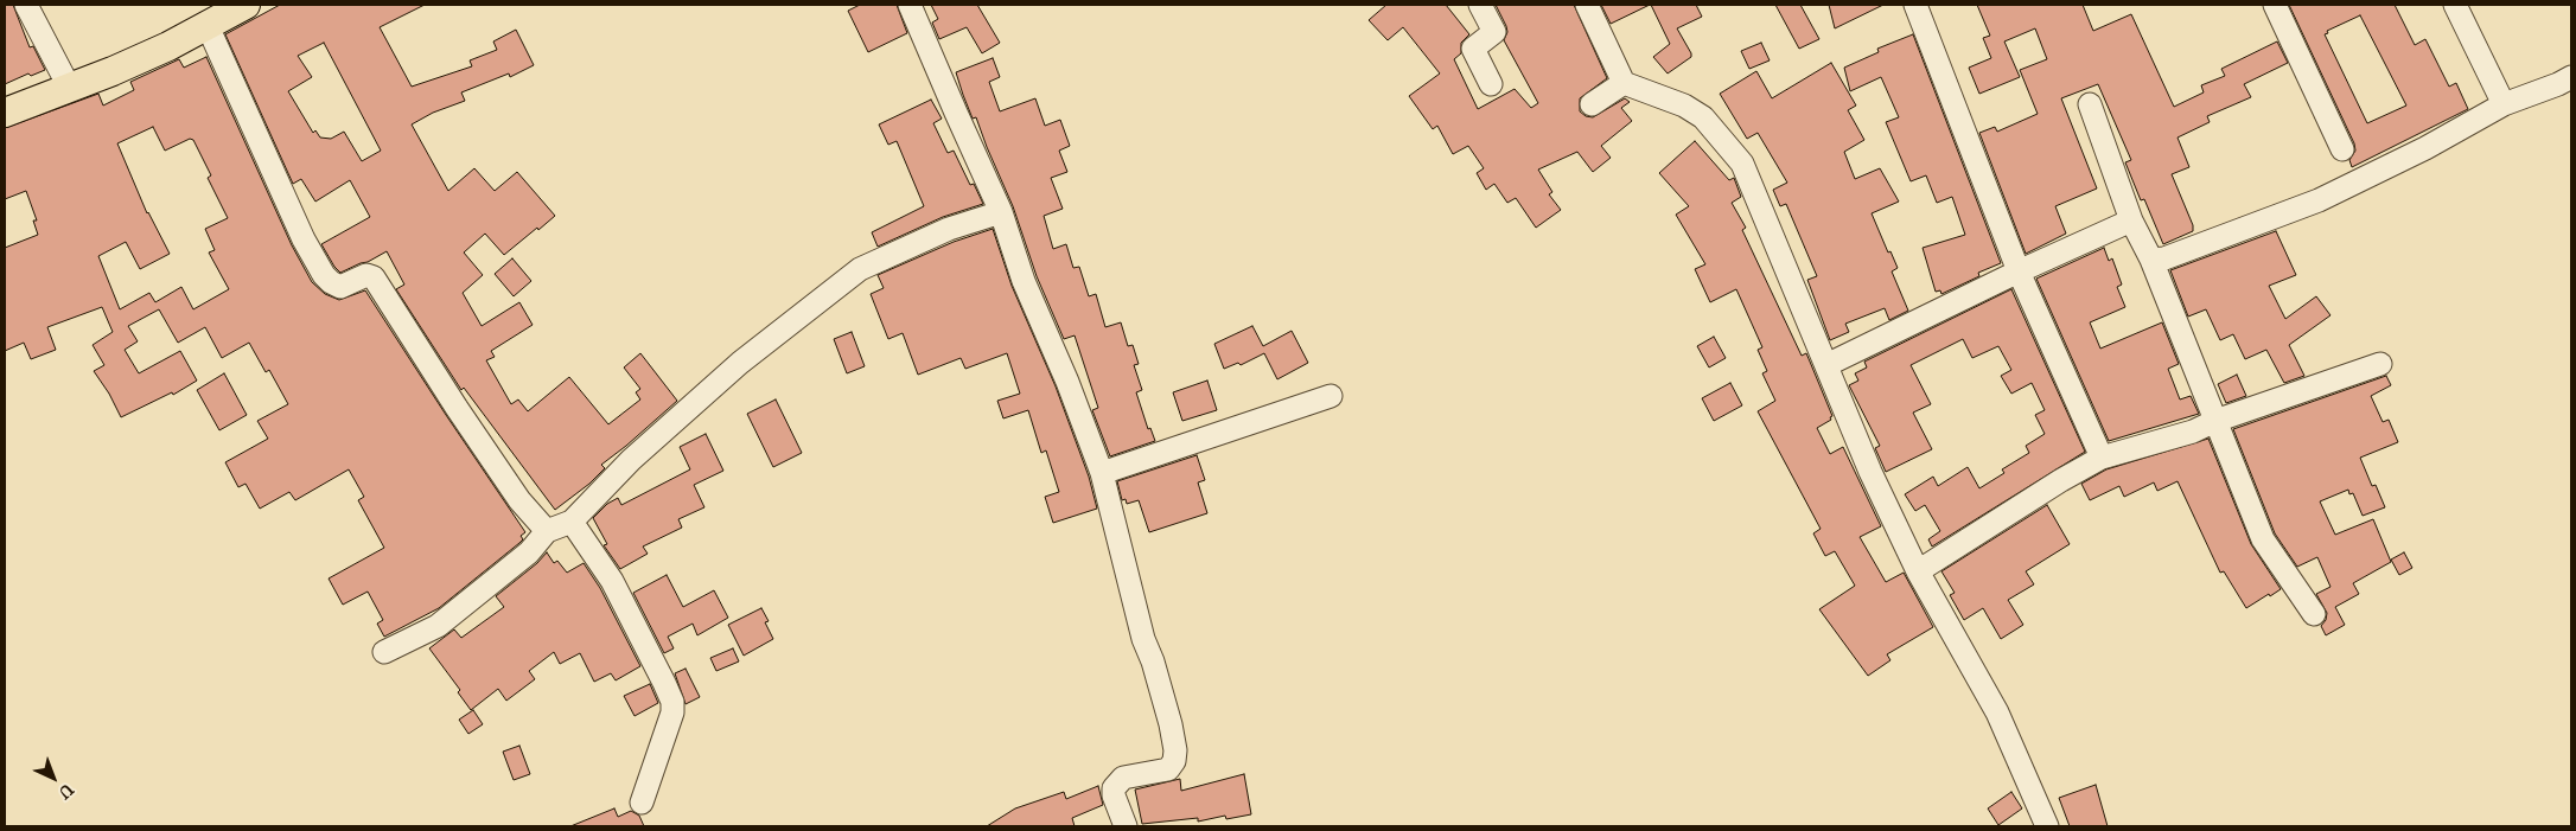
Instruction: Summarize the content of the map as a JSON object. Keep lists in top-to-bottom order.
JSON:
{
  "north": "bottom right"
}
